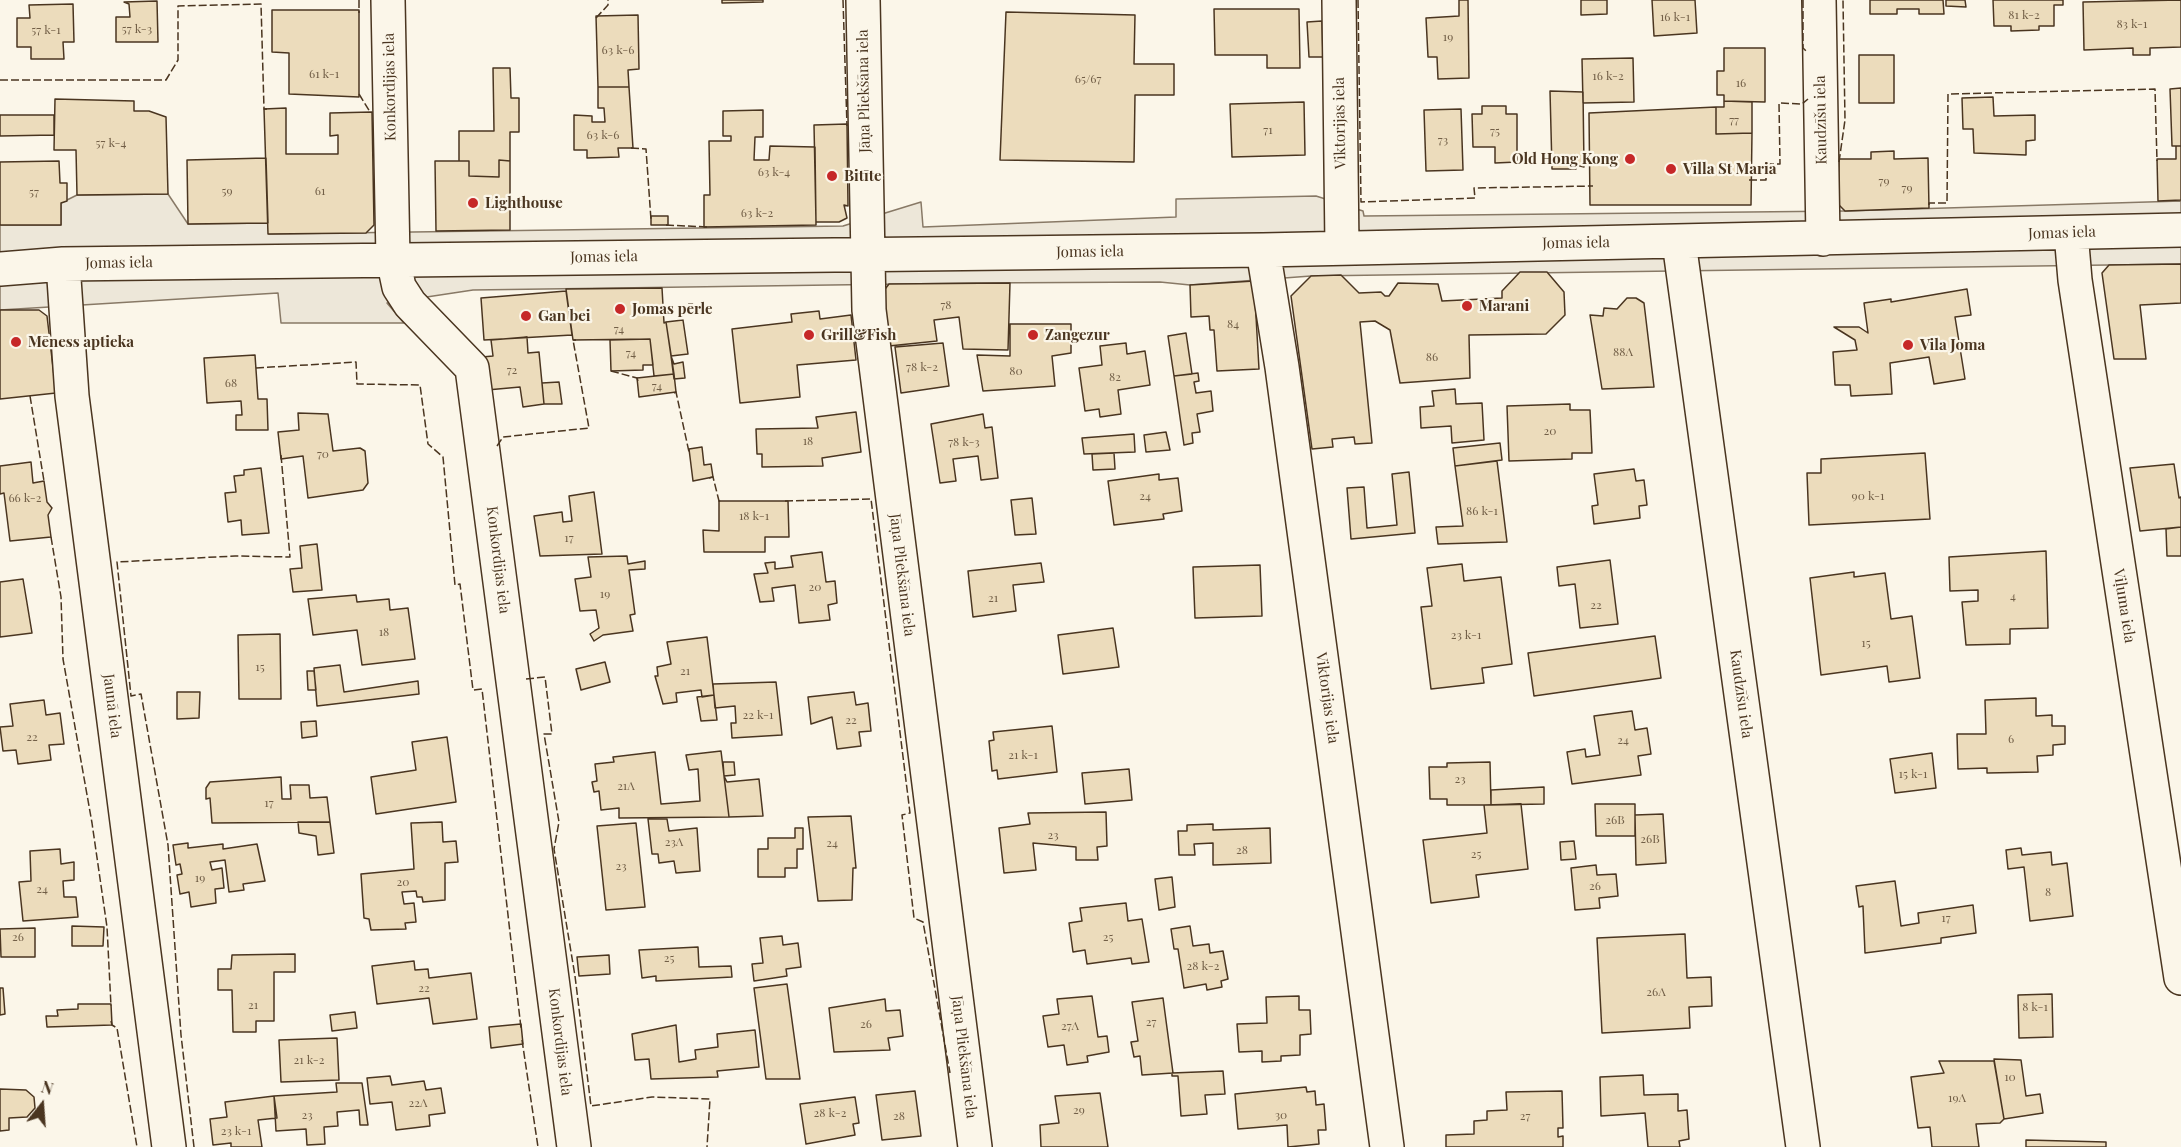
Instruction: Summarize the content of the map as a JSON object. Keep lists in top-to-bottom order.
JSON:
{
  "streets": {
    "street": [
      "Konkordijas iela",
      "Jāņa Pliekšāna iela",
      "Kaudzīšu iela",
      "Viktorijas iela",
      "Jomas iela",
      "Viļuma iela",
      "Jaunā iela"
    ]
  },
  "crossings": [
    ["Konkordijas iela", "Jomas iela"],
    ["Jāņa Pliekšāna iela", "Jomas iela"],
    ["Kaudzīšu iela", "Jomas iela"],
    ["Viktorijas iela", "Jomas iela"],
    ["Jomas iela", "Viļuma iela"],
    ["Jomas iela", "Jaunā iela"]
  ],
  "places": [
    "Old Hong Kong",
    "Villa St Maria",
    "Bitīte",
    "Lighthouse",
    "Marani",
    "Jomas pērle",
    "Gan bei",
    "Grill&Fish",
    "Zangezur",
    "Mēness aptieka",
    "Vila Joma"
  ],
  "house_numbers": [
    "81 k-2",
    "16 k-1",
    "83 k-1",
    "57 k-3",
    "57 k-1",
    "19",
    "63 k-6",
    "61 k-1",
    "16 k-2",
    "65/67",
    "16",
    "77",
    "71",
    "75",
    "63 k-6",
    "73",
    "57 k-4",
    "63 k-4",
    "79",
    "79",
    "59",
    "61",
    "57",
    "63 k-2",
    "78",
    "84",
    "74",
    "88A",
    "74",
    "86",
    "78 k-2",
    "72",
    "80",
    "82",
    "68",
    "74",
    "20",
    "18",
    "78 k-3",
    "70",
    "24",
    "90 k-1",
    "66 k-2",
    "86 k-1",
    "18 k-1",
    "17",
    "20",
    "19",
    "4",
    "21",
    "22",
    "18",
    "23 k-1",
    "15",
    "15",
    "21",
    "22 k-1",
    "22",
    "22",
    "6",
    "24",
    "21 k-1",
    "15 k-1",
    "23",
    "21A",
    "17",
    "26B",
    "23",
    "26B",
    "23A",
    "24",
    "28",
    "25",
    "23",
    "19",
    "20",
    "26",
    "24",
    "8",
    "17",
    "26",
    "25",
    "25",
    "28 k-2",
    "22",
    "26A",
    "21",
    "8 k-1",
    "27",
    "26",
    "27A",
    "21 k-2",
    "10",
    "19A",
    "22A",
    "29",
    "28 k-2",
    "23",
    "30",
    "28",
    "27",
    "23 k-1"
  ],
  "north": "top"
}
